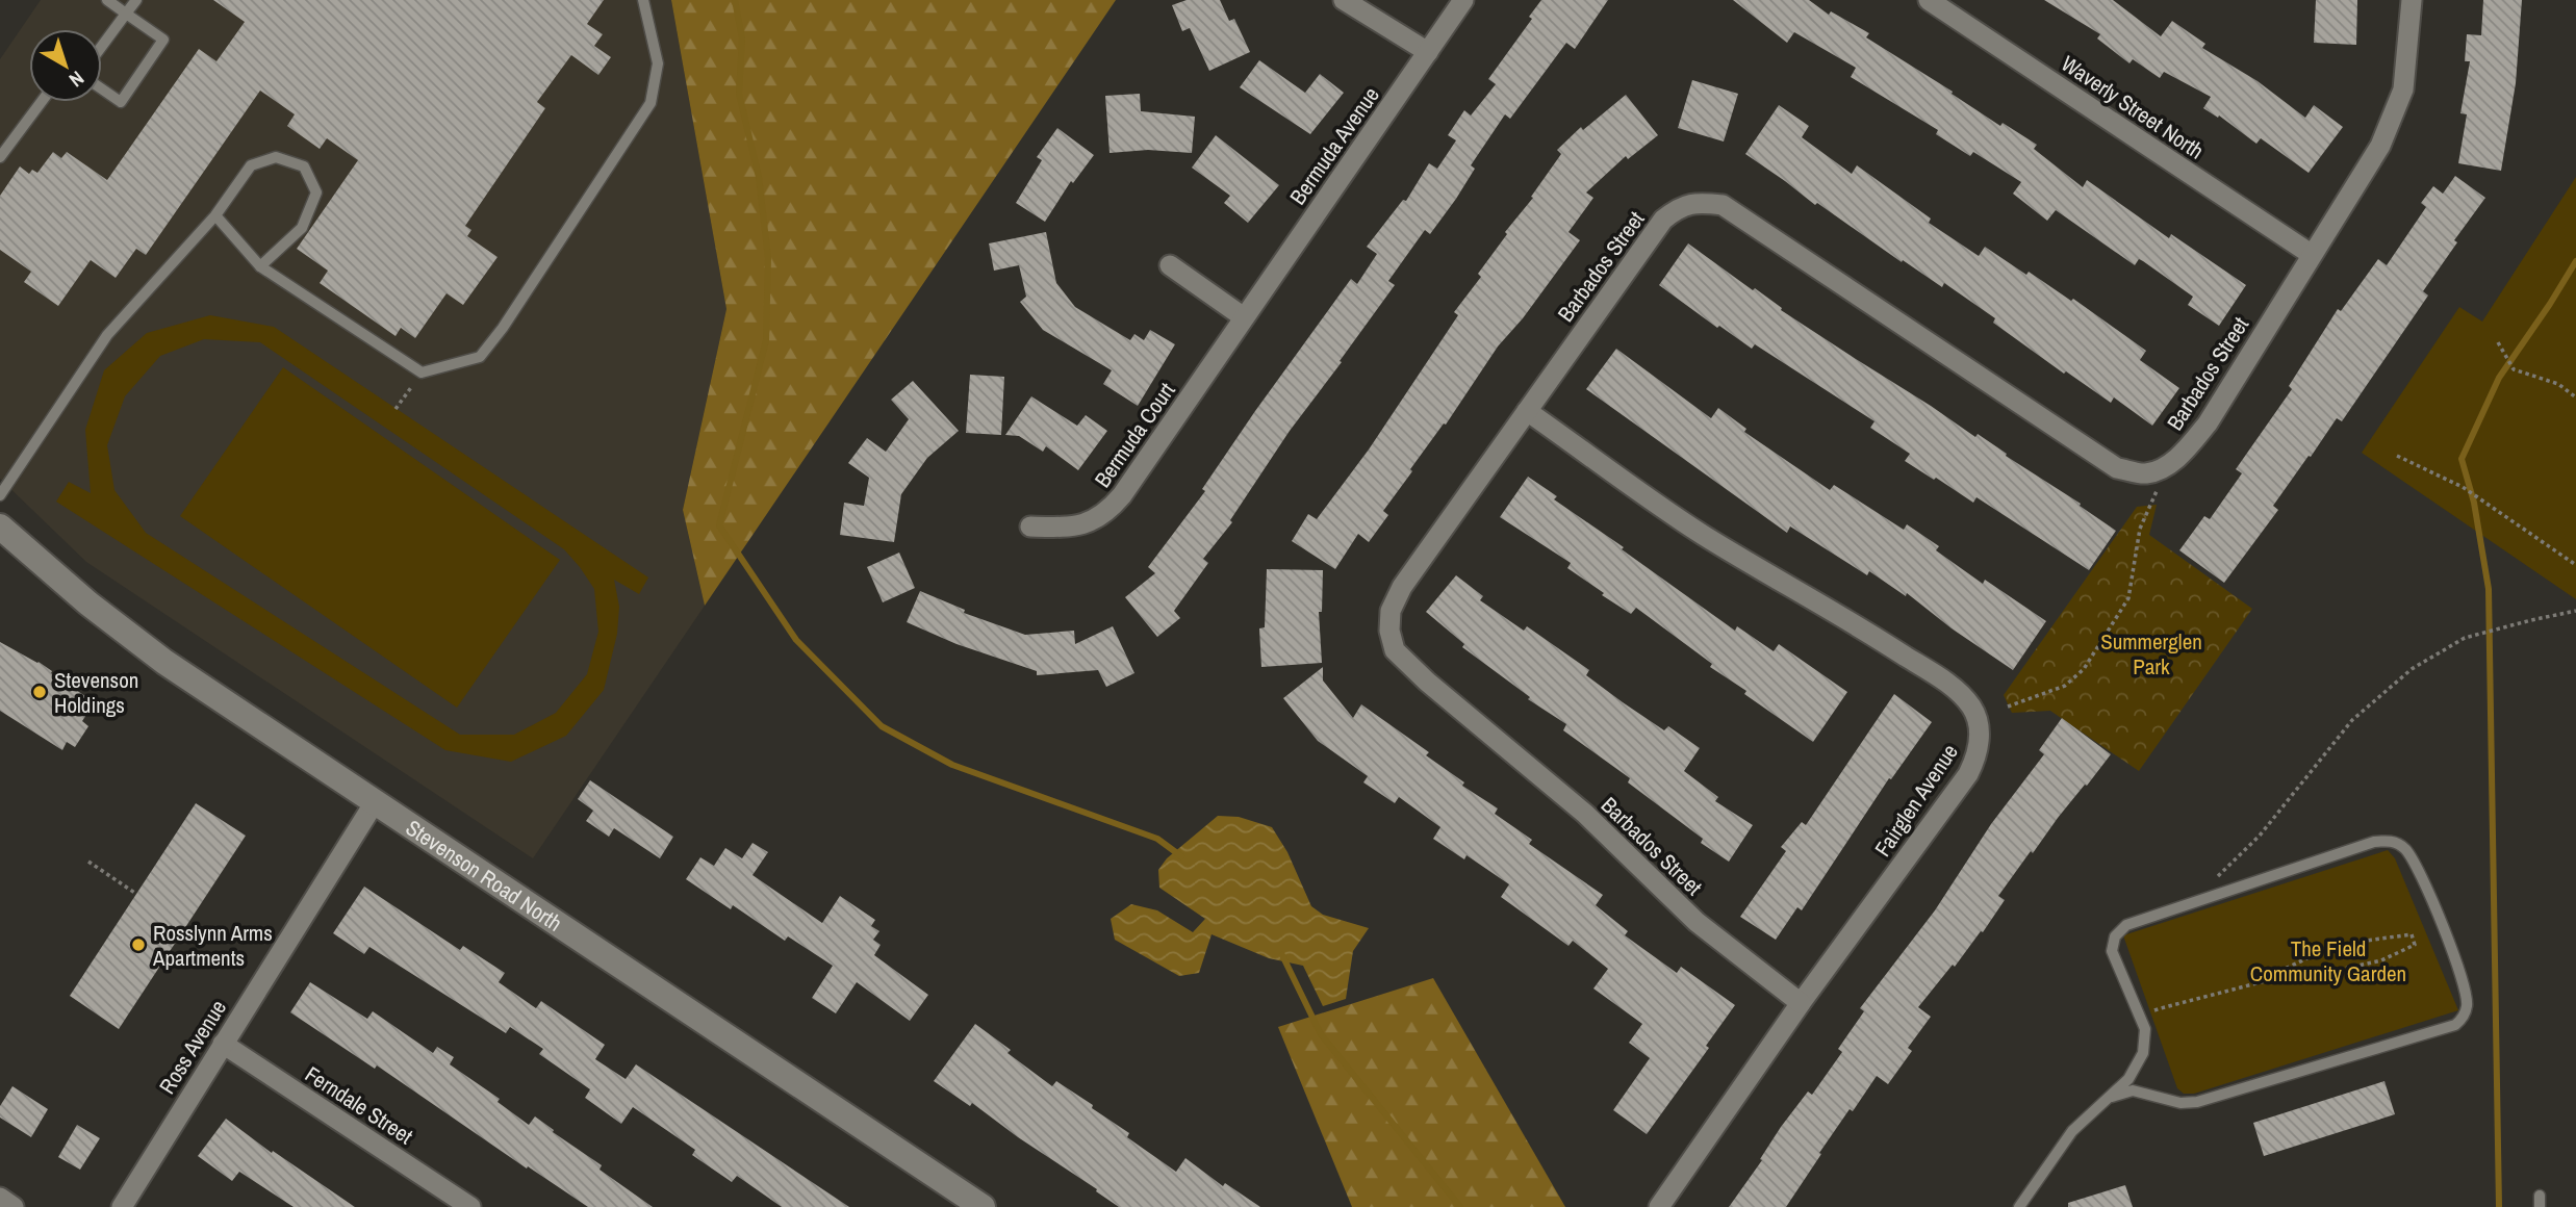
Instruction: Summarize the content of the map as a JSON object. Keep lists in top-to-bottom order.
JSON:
{
  "streets": {
    "street": [
      "Waverly Street North",
      "Bermuda Avenue",
      "Barbados Street",
      "Bermuda Court",
      "Fairglen Avenue",
      "Stevenson Road North",
      "Ross Avenue",
      "Ferndale Street"
    ]
  },
  "crossings": [
    ["Waverly Street North", "Barbados Street"],
    ["Bermuda Avenue", "Bermuda Court"],
    ["Barbados Street", "Fairglen Avenue"],
    ["Stevenson Road North", "Ross Avenue"],
    ["Ross Avenue", "Ferndale Street"]
  ],
  "parks": ["Summerglen Park", "The Field Community Garden"],
  "places": ["Stevenson Holdings", "Rosslynn Arms Apartments"],
  "north": "bottom right"
}
